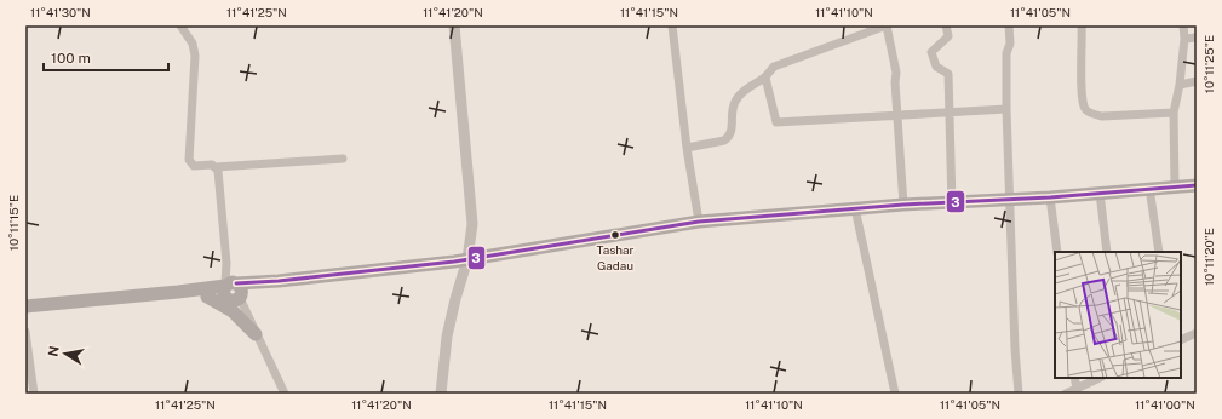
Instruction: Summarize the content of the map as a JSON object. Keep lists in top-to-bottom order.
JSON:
{
  "places": ["Tashar Gadau"],
  "lines": ["transit line 3"],
  "scale_bar": "100 m",
  "north": "left",
  "coordinates": [
    "11°41'30\"N",
    "11°41'25\"N",
    "11°41'20\"N",
    "11°41'15\"N",
    "11°41'10\"N",
    "11°41'05\"N",
    "10°11'25\"E",
    "10°11'15\"E",
    "10°11'20\"E",
    "11°41'00\"N"
  ]
}
